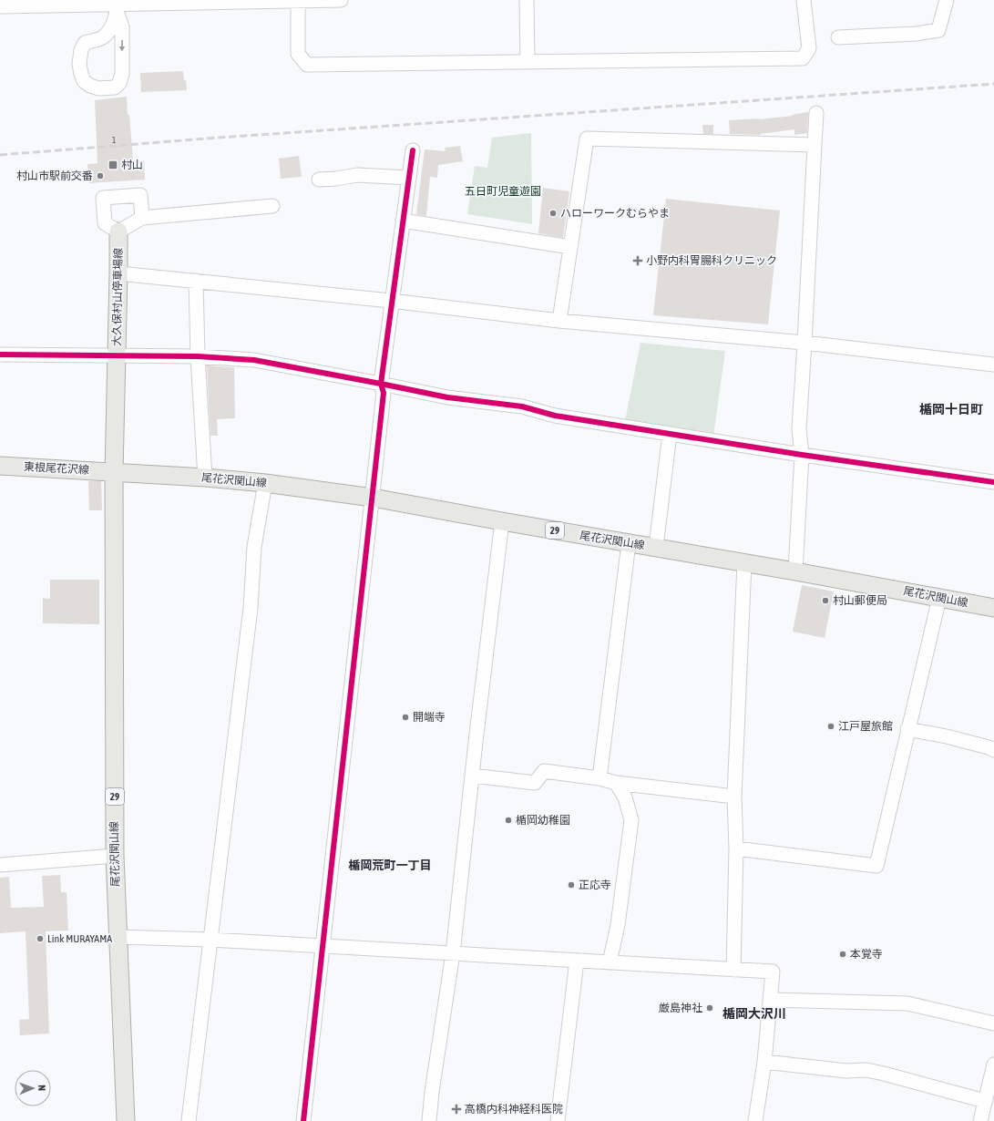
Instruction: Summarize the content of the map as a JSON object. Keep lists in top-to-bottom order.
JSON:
{
  "streets": {
    "main road": [
      "大久保村山停車場線",
      "東根尾花沢線",
      "尾花沢関山線",
      "29"
    ]
  },
  "crossings": [
    ["大久保村山停車場線", "東根尾花沢線"],
    ["大久保村山停車場線", "尾花沢関山線"],
    ["東根尾花沢線", "尾花沢関山線"]
  ],
  "districts": ["楯岡十日町", "楯岡荒町一丁目", "楯岡大沢川"],
  "parks": ["五日町児童遊園"],
  "places": {
    "transit": ["村山"],
    "other": [
      "村山市駅前交番",
      "ハローワークむらやま",
      "村山郵便局",
      "開端寺",
      "江戸屋旅館",
      "楯岡幼稚園",
      "正応寺",
      "Link MURAYAMA",
      "本覚寺",
      "厳島神社"
    ],
    "health": ["小野内科胃腸科クリニック", "高橋内科神経科医院"]
  },
  "house_numbers": ["1"],
  "north": "right"
}
